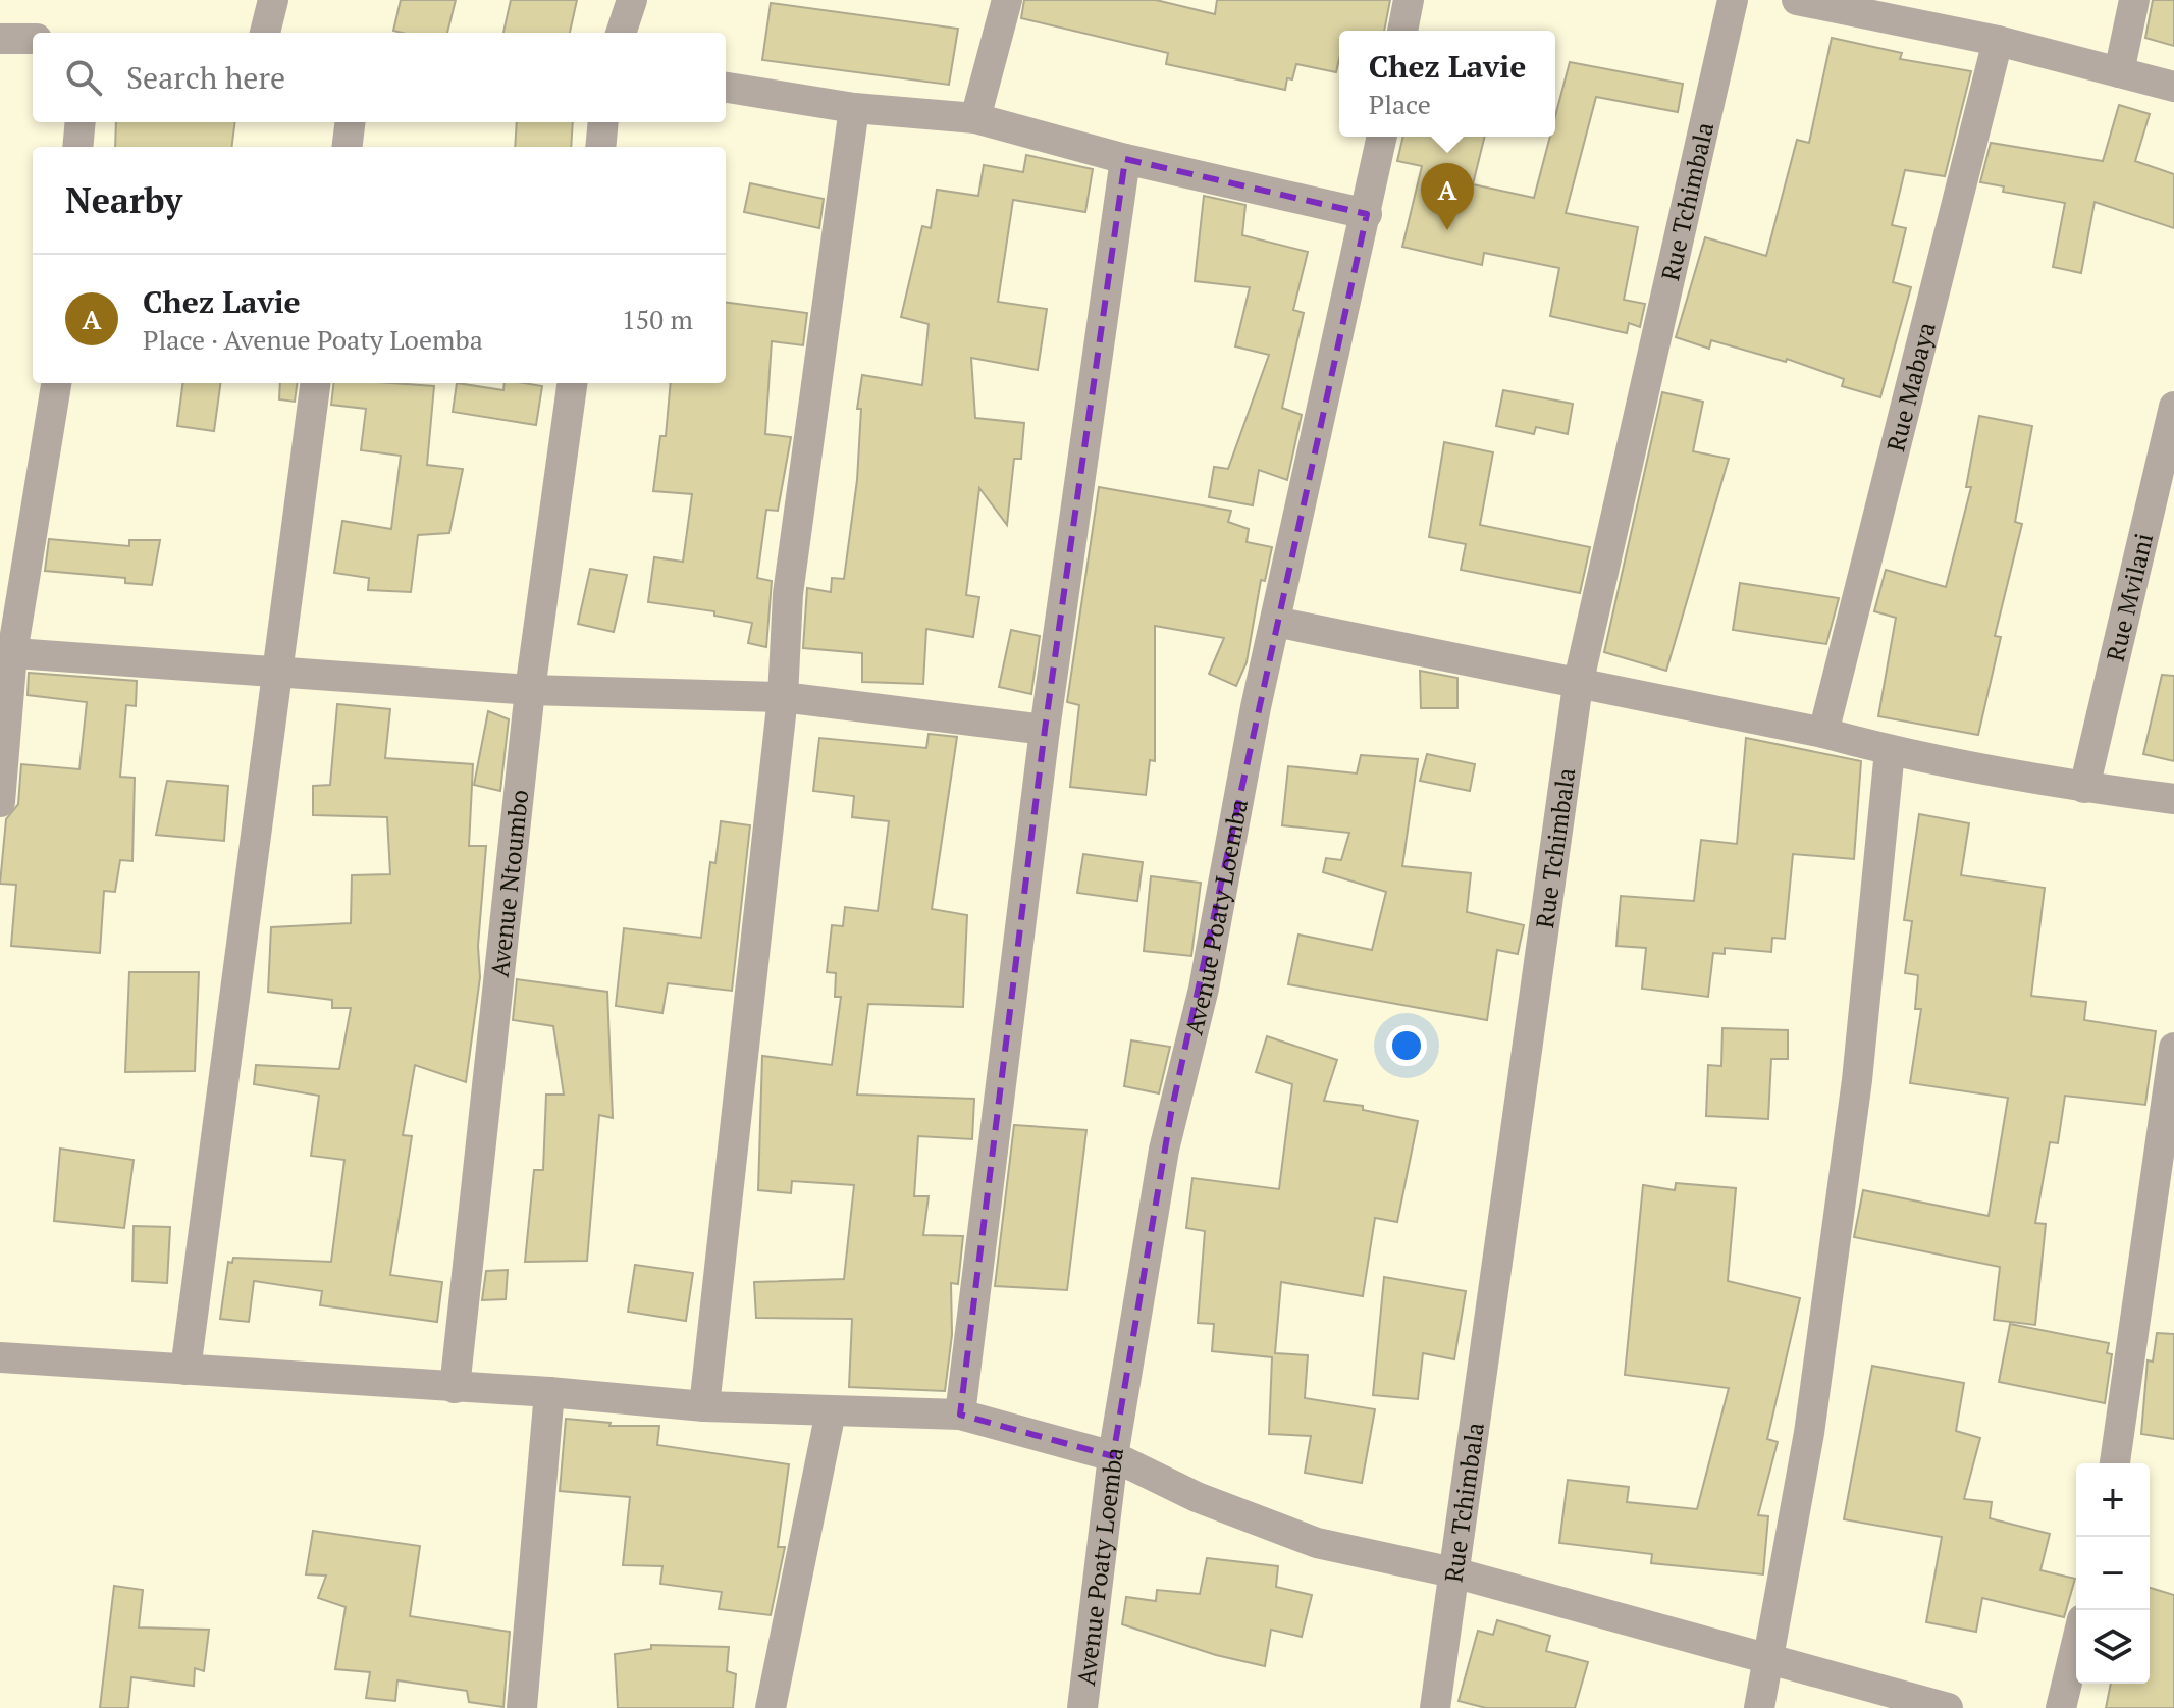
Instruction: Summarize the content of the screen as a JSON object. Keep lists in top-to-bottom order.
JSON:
{
  "streets": {
    "street": [
      "Rue Tchimbala",
      "Rue Mabaya",
      "Rue Mvilani",
      "Avenue Ntoumbo",
      "Avenue Poaty Loemba"
    ]
  },
  "page": {
    "popup": ["Chez Lavie", "Place"],
    "search": "Search here",
    "heading": "Nearby",
    "pins": "A",
    "list": [
      {
        "mark": "A",
        "name": "Chez Lavie",
        "note": "Place · Avenue Poaty Loemba",
        "value": "150 m"
      }
    ],
    "map_buttons": ["+", "−"]
  }
}
